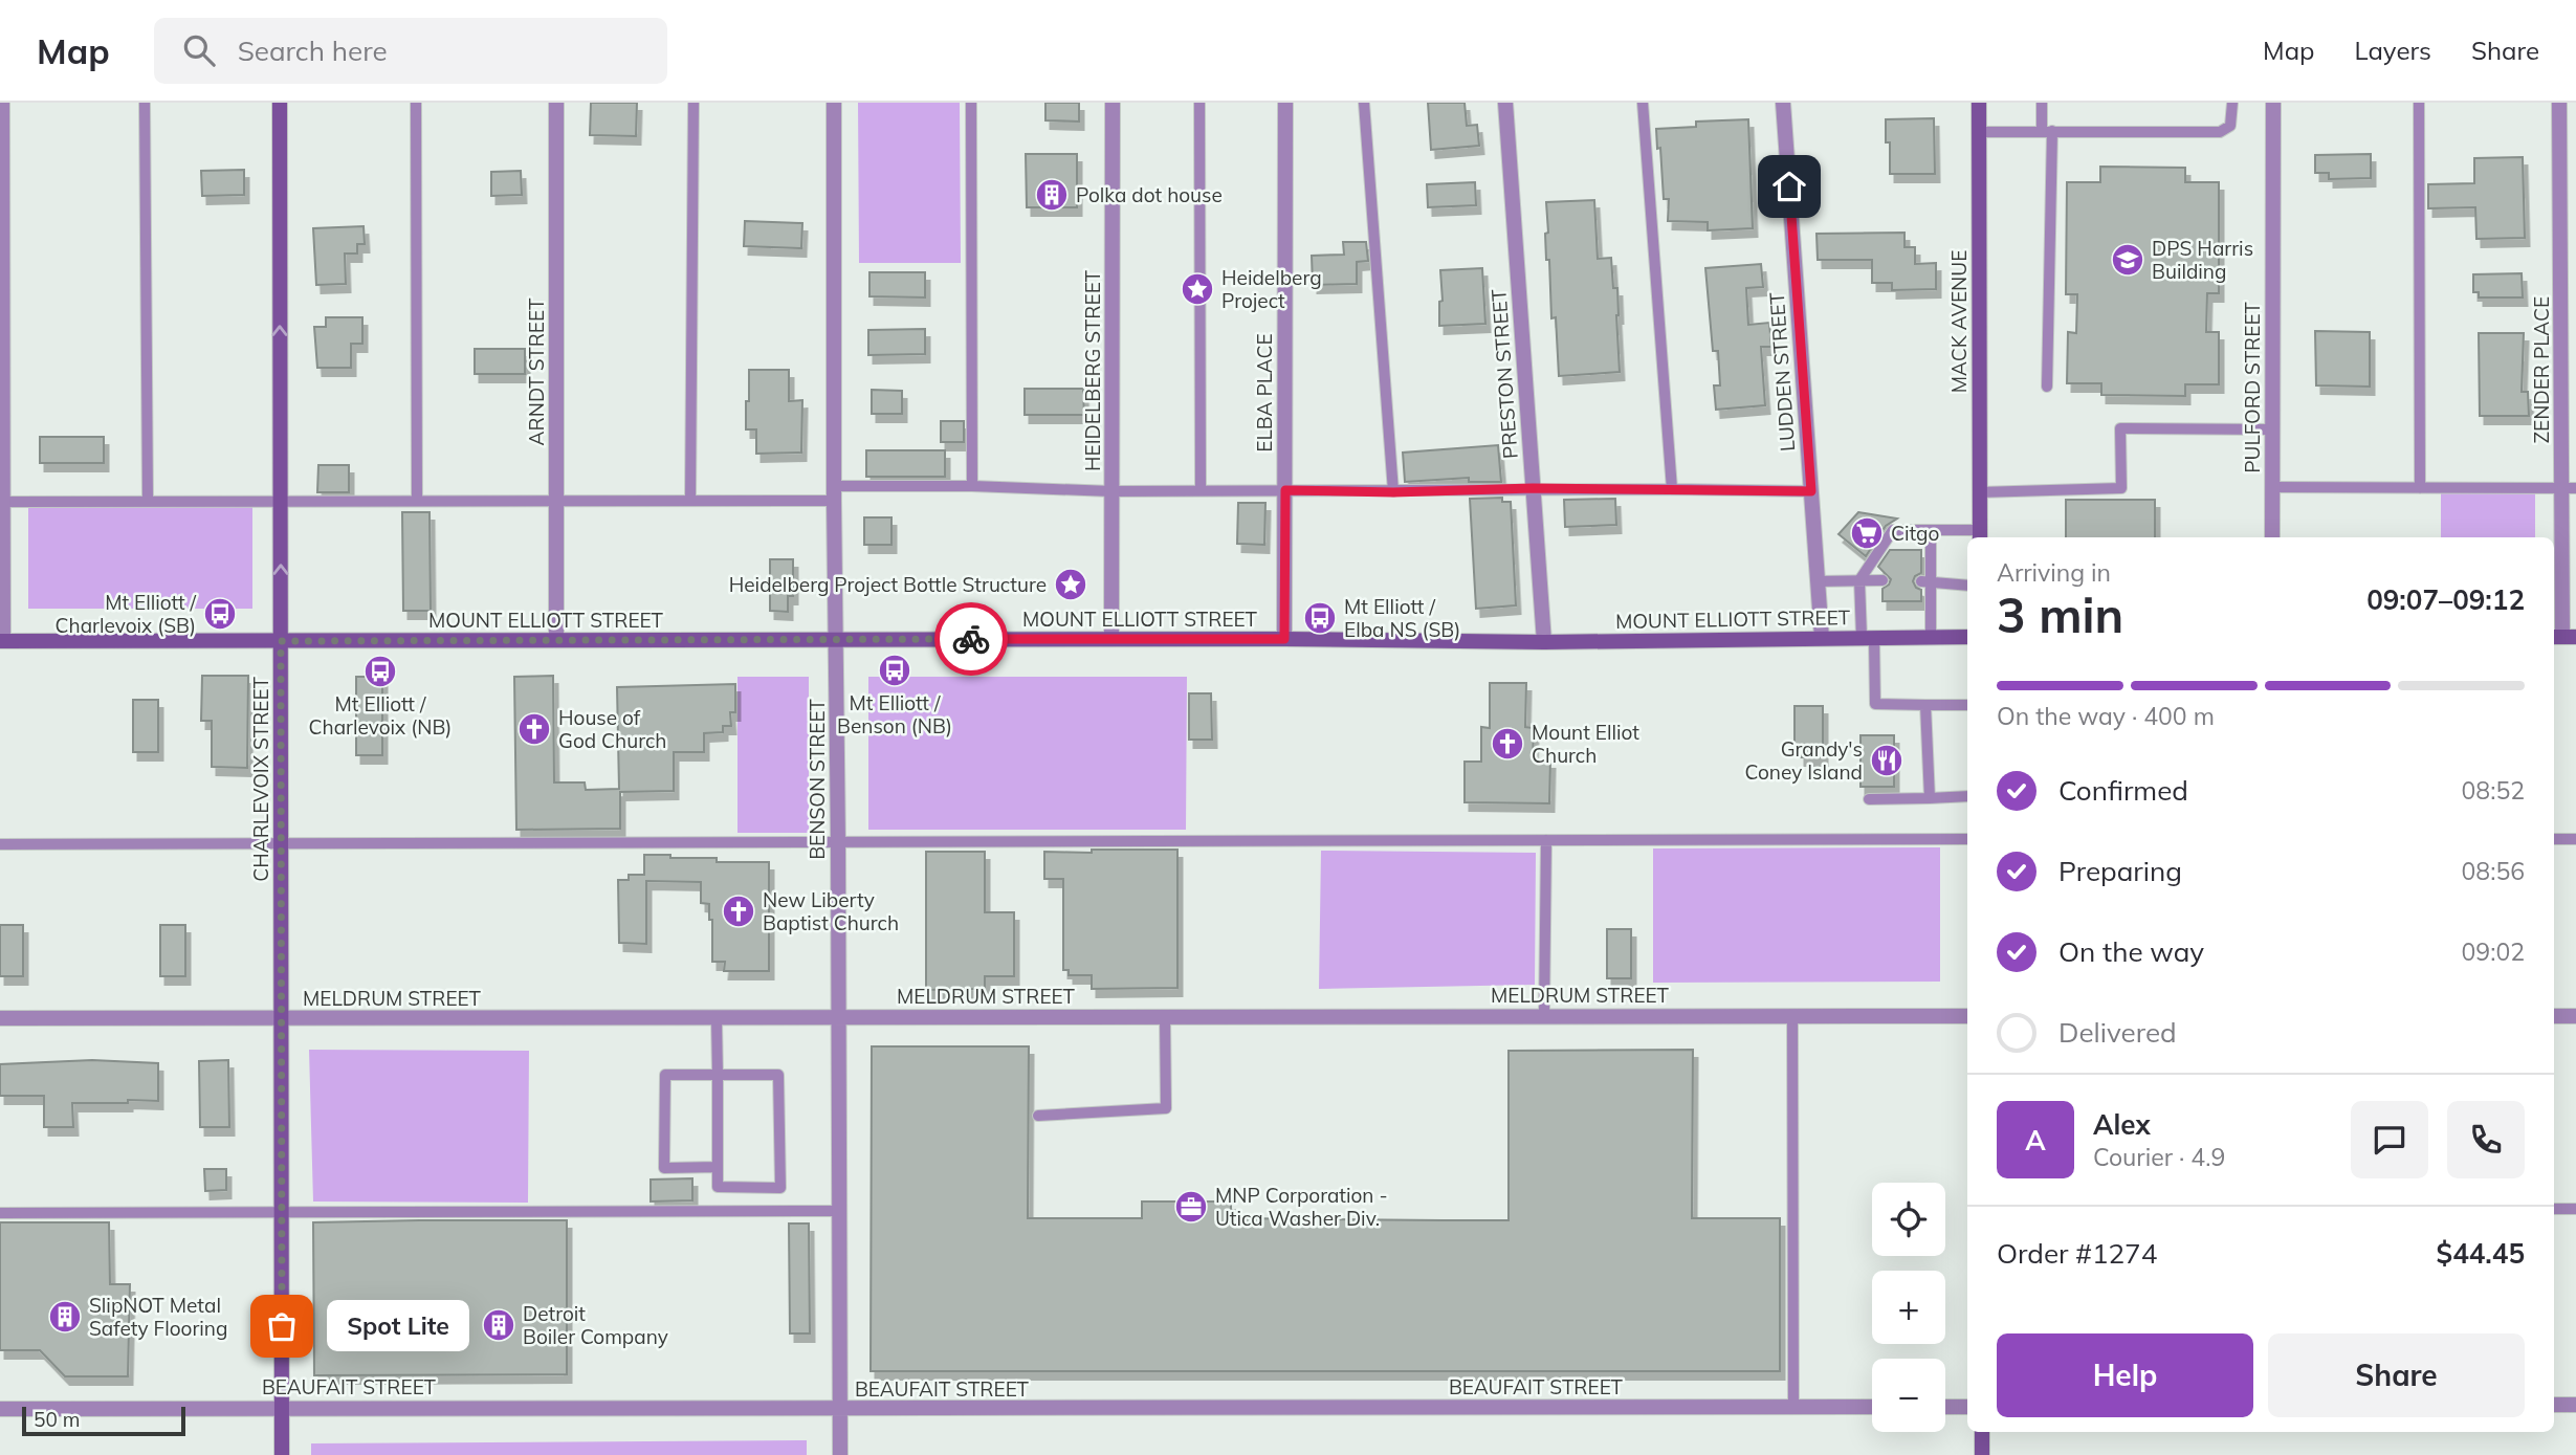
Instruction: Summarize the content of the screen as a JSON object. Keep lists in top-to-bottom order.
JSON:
{
  "streets": {
    "main road": ["MACK AVENUE", "MOUNT ELLIOTT STREET", "CHARLEVOIX STREET"],
    "street": [
      "ZENDER PLACE",
      "HEIDELBERG STREET",
      "ARNDT STREET",
      "LUDDEN STREET",
      "PRESTON STREET",
      "PULFORD STREET",
      "ELBA PLACE",
      "BENSON STREET",
      "MELDRUM STREET",
      "BEAUFAIT STREET"
    ]
  },
  "crossings": [
    ["HEIDELBERG STREET", "MOUNT ELLIOTT STREET"],
    ["ARNDT STREET", "MOUNT ELLIOTT STREET"],
    ["LUDDEN STREET", "MOUNT ELLIOTT STREET"],
    ["PRESTON STREET", "MOUNT ELLIOTT STREET"],
    ["ELBA PLACE", "MOUNT ELLIOTT STREET"],
    ["MOUNT ELLIOTT STREET", "CHARLEVOIX STREET"],
    ["MOUNT ELLIOTT STREET", "BENSON STREET"],
    ["CHARLEVOIX STREET", "MELDRUM STREET"],
    ["CHARLEVOIX STREET", "BEAUFAIT STREET"],
    ["BENSON STREET", "MELDRUM STREET"],
    ["BENSON STREET", "BEAUFAIT STREET"]
  ],
  "one_way": ["CHARLEVOIX STREET"],
  "places": {
    "building": ["Polka dot house", "SlipNOT Metal Safety Flooring", "Detroit Boiler Company"],
    "school or university": ["DPS Harris Building"],
    "place": ["Heidelberg Project", "Heidelberg Project Bottle Structure"],
    "supermarket": ["Citgo"],
    "bus stop": [
      "Mt Elliott / Charlevoix (SB)",
      "Mt Elliott / Elba NS (SB)",
      "Mt Elliott / Benson (NB)",
      "Mt Elliott / Charlevoix (NB)"
    ],
    "church": ["House of God Church", "Mount Elliot Church", "New Liberty Baptist Church"],
    "restaurant": ["Grandy's Coney Island"],
    "office": ["MNP Corporation - Utica Washer Div."],
    "other": ["Spot Lite"]
  },
  "scale_bar": "50 m",
  "page": {
    "header": "Map",
    "search": "Search here",
    "nav": ["Map", "Layers", "Share"],
    "heading": ["3 min", "Arriving in", "09:07–09:12"],
    "panel": [
      "Alex",
      "Courier · 4.9",
      "Order #1274",
      "$44.45"
    ],
    "bar": "On the way · 400 m",
    "list": [
      ["Confirmed", "08:52"],
      ["Preparing", "08:56"],
      ["On the way", "09:02"],
      "Delivered"
    ],
    "round": "A",
    "map_buttons": ["+", "−"],
    "bubble": "Spot Lite",
    "buttons": ["Help", "Share"],
    "scale": "50 m"
  }
}
